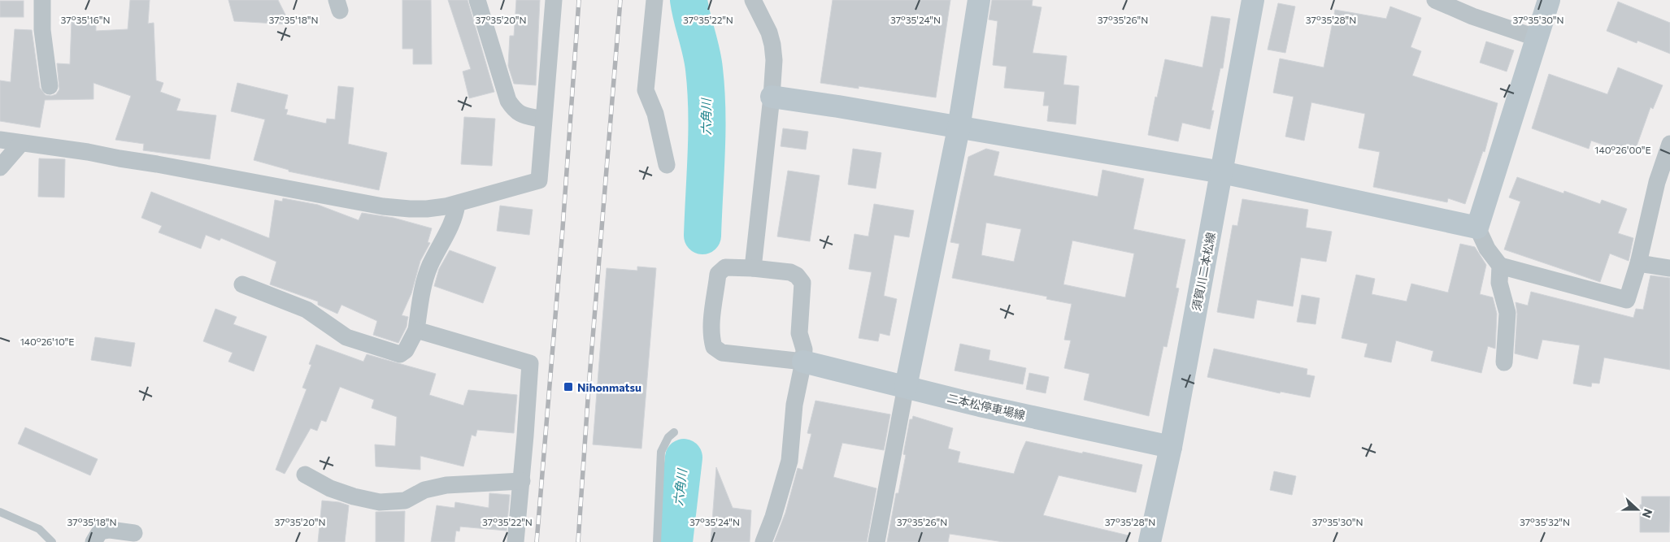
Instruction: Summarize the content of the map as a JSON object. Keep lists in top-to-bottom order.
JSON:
{
  "streets": {
    "street": ["須賀川二本松線", "二本松停車場線"]
  },
  "crossings": [
    ["須賀川二本松線", "二本松停車場線"]
  ],
  "water": ["六角川"],
  "places": {
    "transit": ["Nihonmatsu"]
  },
  "north": "right",
  "coordinates": [
    "37°35'30\"N",
    "37°35'16\"N",
    "37°35'18\"N",
    "37°35'20\"N",
    "37°35'22\"N",
    "37°35'24\"N",
    "37°35'26\"N",
    "37°35'28\"N",
    "140°26'00\"E",
    "140°26'10\"E",
    "37°35'32\"N"
  ]
}
